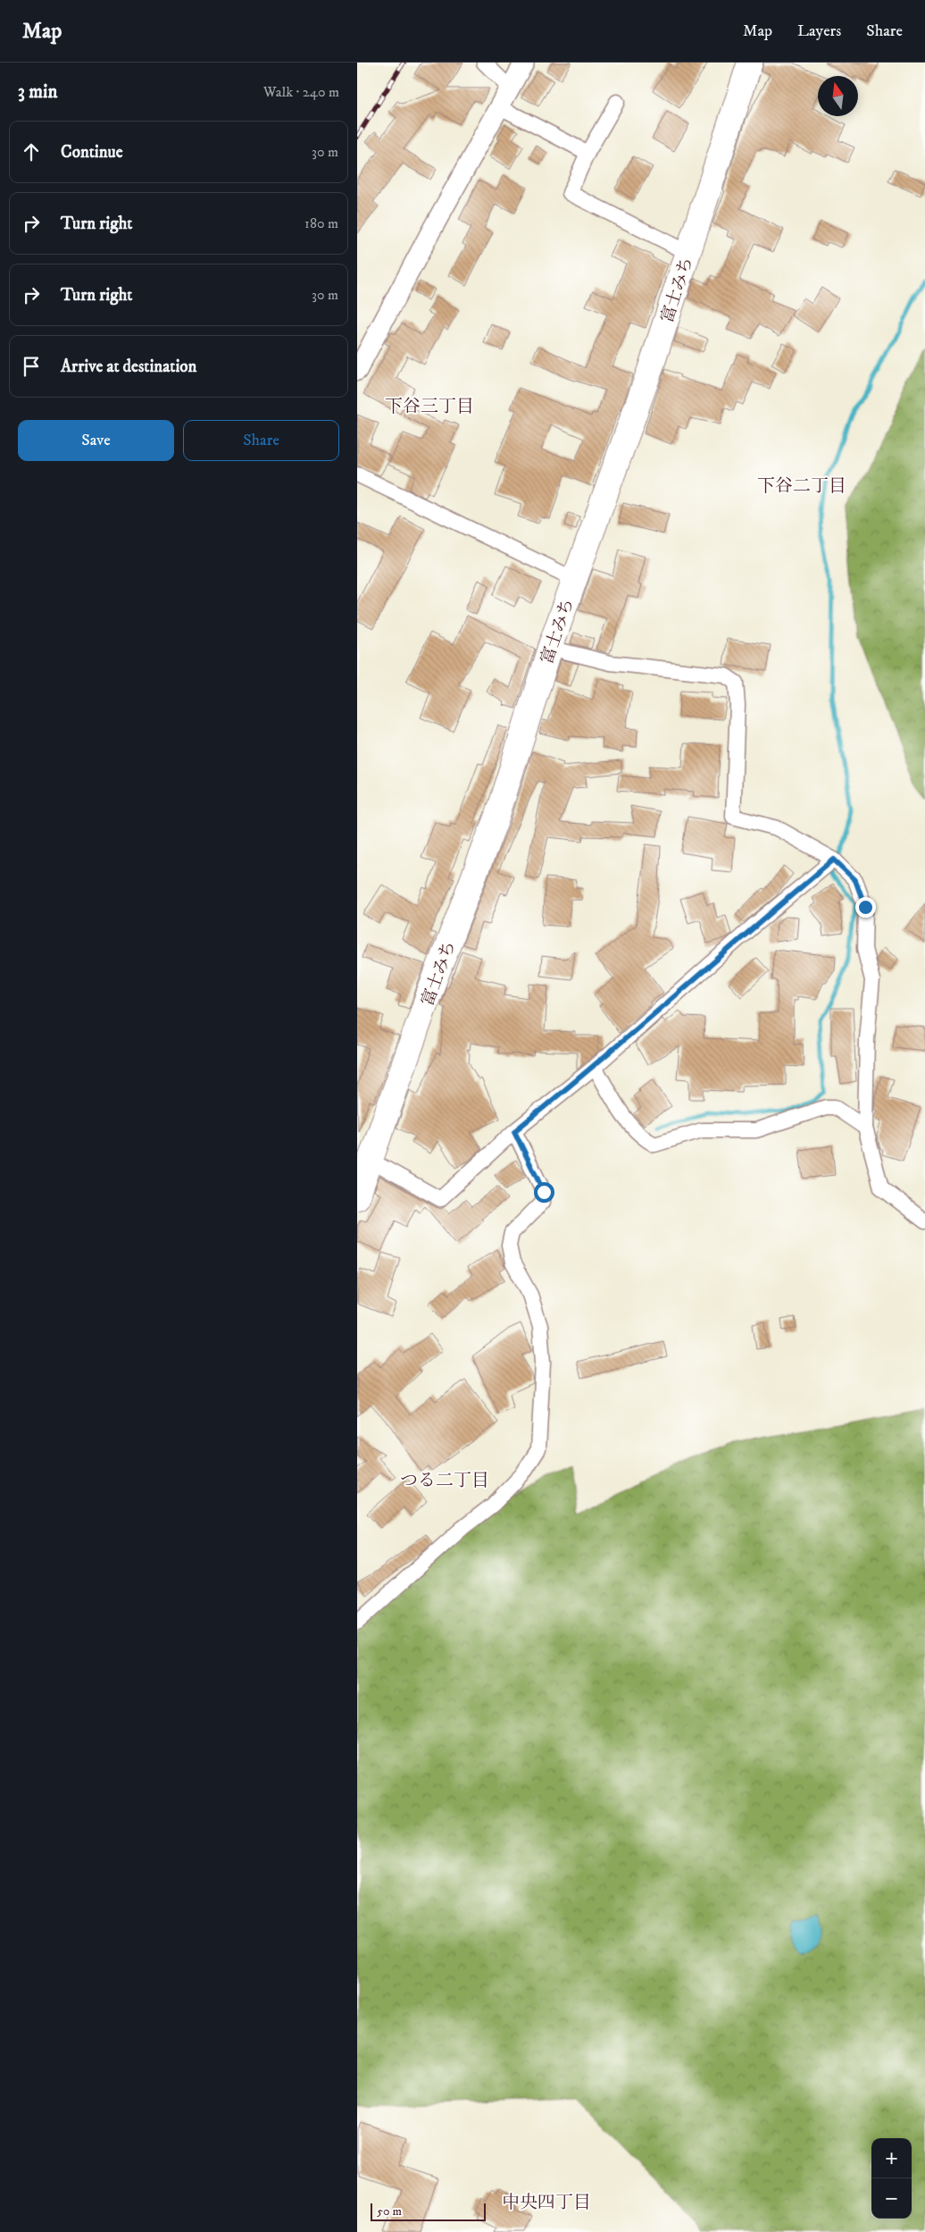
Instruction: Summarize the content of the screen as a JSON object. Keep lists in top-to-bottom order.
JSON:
{
  "streets": {
    "highway": ["富士みち"]
  },
  "districts": [
    "下谷三丁目",
    "下谷二丁目",
    "つる二丁目",
    "中央四丁目"
  ],
  "scale_bar": "50 m",
  "north": "top",
  "page": {
    "header": "Map",
    "nav": ["Map", "Layers", "Share"],
    "heading": ["3 min", "Walk · 240 m"],
    "list": [
      ["Continue", "30 m"],
      ["Turn right", "180 m"],
      ["Turn right", "30 m"],
      "Arrive at destination"
    ],
    "buttons": ["Save", "Share"],
    "map_buttons": ["+", "−"],
    "scale": "50 m"
  }
}
